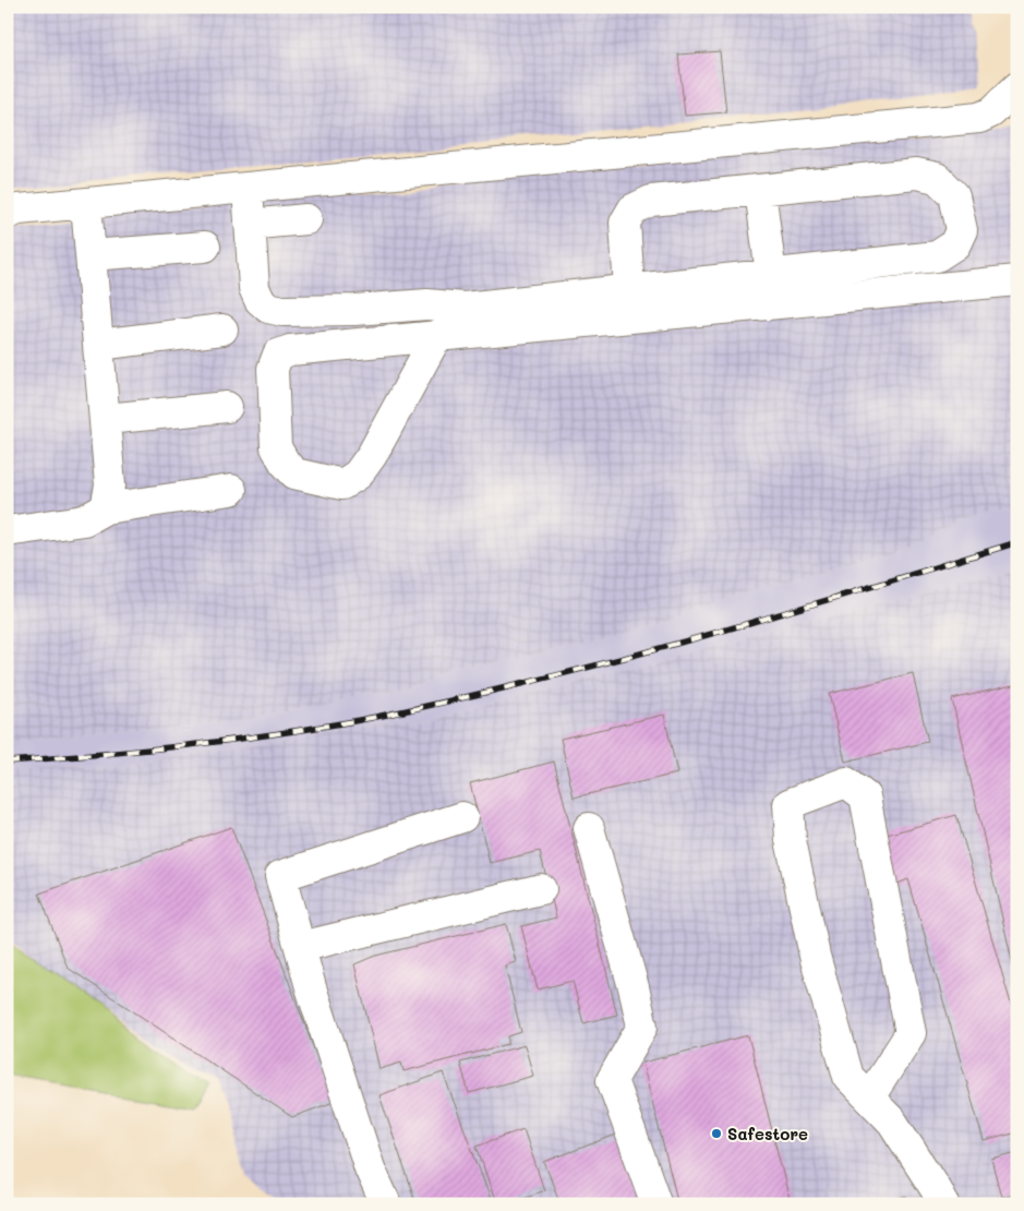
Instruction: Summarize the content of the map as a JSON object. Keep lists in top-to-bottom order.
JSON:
{
  "places": ["Safestore"]
}
